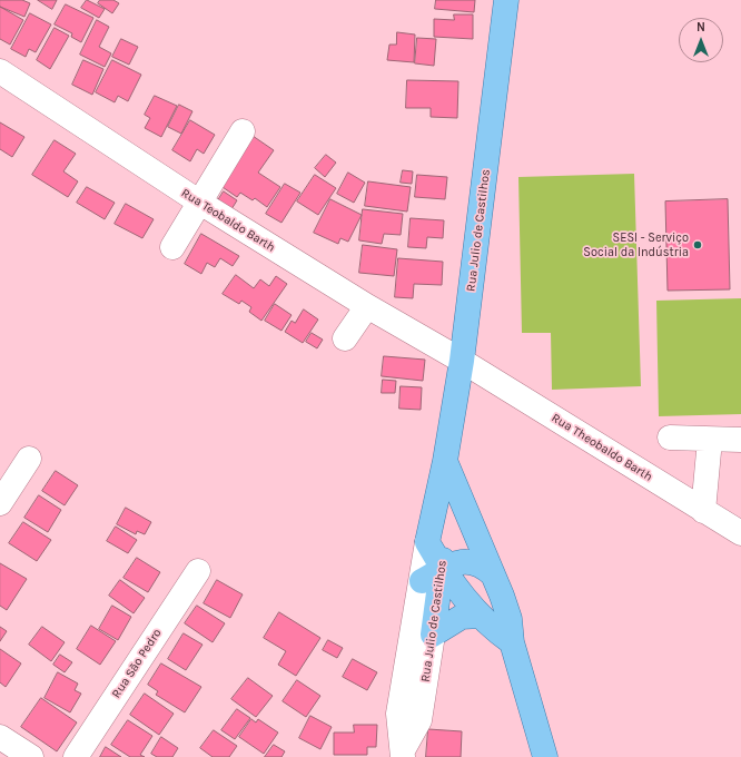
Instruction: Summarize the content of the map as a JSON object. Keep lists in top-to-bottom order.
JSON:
{
  "streets": {
    "main road": ["Rua Julio de Castilhos"],
    "street": ["Rua Teobaldo Barth", "Rua Theobaldo Barth", "Rua São Pedro"]
  },
  "crossings": [
    ["Rua Teobaldo Barth", "Rua Julio de Castilhos"],
    ["Rua Teobaldo Barth", "Rua Theobaldo Barth"],
    ["Rua Julio de Castilhos", "Rua Theobaldo Barth"]
  ],
  "places": ["SESI - Serviço Social da Indústria"],
  "north": "top"
}
